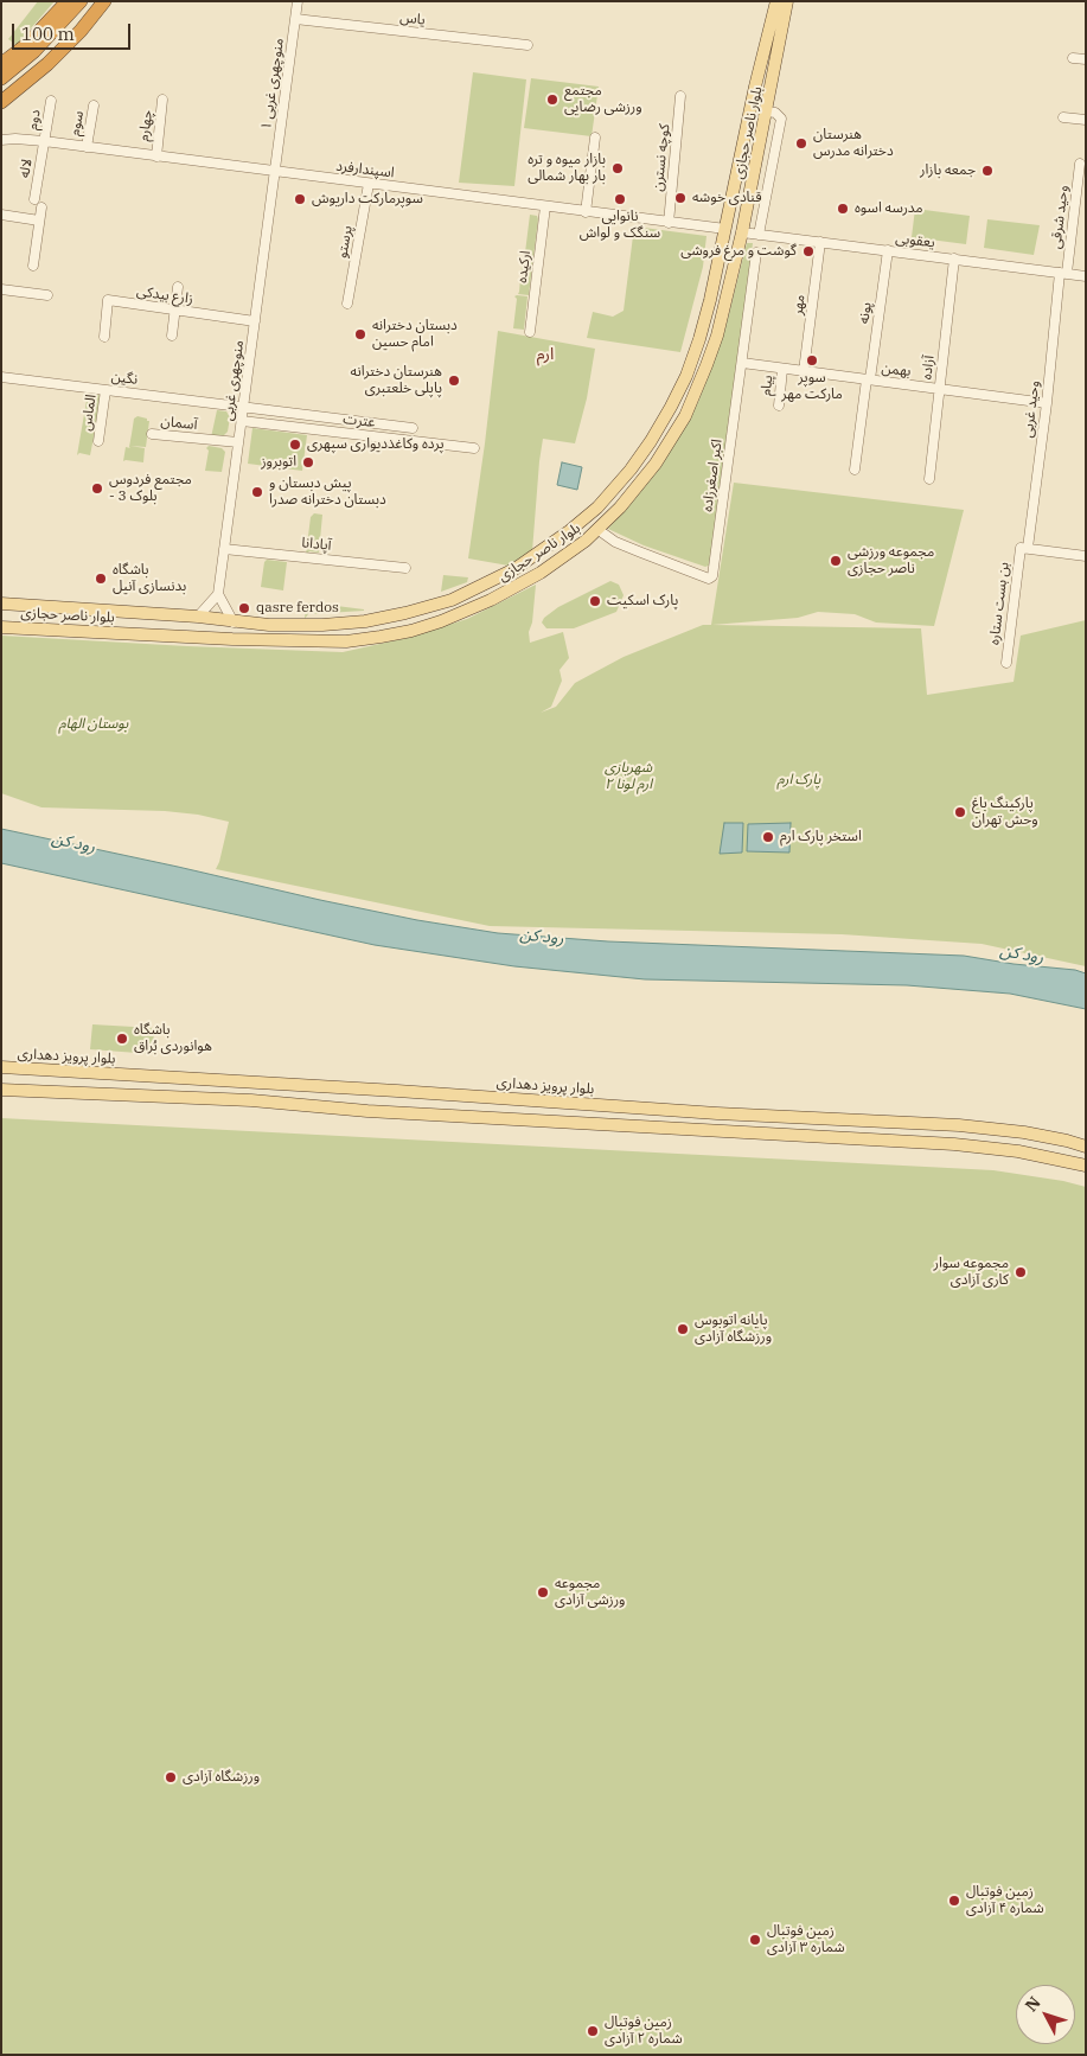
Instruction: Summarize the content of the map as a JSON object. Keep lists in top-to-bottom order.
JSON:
{
  "streets": {
    "main road": ["بلوار ناصر حجازی", "بلوار پرویز دهداری"],
    "street": [
      "یاس",
      "منوچهری غربی ۱",
      "دوم",
      "سوم",
      "چهارم",
      "کوچه نسترن",
      "لاله",
      "اسپندارفرد",
      "وحید شرقی",
      "یعقوبی",
      "پرستو",
      "ارکیده",
      "زارع بیدکی",
      "مهر",
      "پونه",
      "آزاده",
      "بهمن",
      "نگین",
      "منوچهری غربی",
      "پیام",
      "وحید غربی",
      "الماس",
      "عترت",
      "آسمان",
      "اکبر اصغرزاده",
      "آپادانا",
      "بن بست ستاره"
    ]
  },
  "crossings": [
    ["یاس", "منوچهری غربی ۱"],
    ["منوچهری غربی ۱", "اسپندارفرد"],
    ["منوچهری غربی ۱", "منوچهری غربی"],
    ["دوم", "لاله"],
    ["دوم", "اسپندارفرد"],
    ["سوم", "اسپندارفرد"],
    ["چهارم", "اسپندارفرد"],
    ["بلوار ناصر حجازی", "اسپندارفرد"],
    ["بلوار ناصر حجازی", "یعقوبی"],
    ["بلوار ناصر حجازی", "اکبر اصغرزاده"],
    ["کوچه نسترن", "اسپندارفرد"],
    ["لاله", "اسپندارفرد"],
    ["اسپندارفرد", "پرستو"],
    ["اسپندارفرد", "ارکیده"],
    ["اسپندارفرد", "منوچهری غربی"],
    ["وحید شرقی", "یعقوبی"],
    ["وحید شرقی", "وحید غربی"],
    ["یعقوبی", "مهر"],
    ["یعقوبی", "پونه"],
    ["یعقوبی", "آزاده"],
    ["یعقوبی", "وحید غربی"],
    ["زارع بیدکی", "منوچهری غربی"],
    ["مهر", "بهمن"],
    ["پونه", "بهمن"],
    ["آزاده", "بهمن"],
    ["بهمن", "پیام"],
    ["بهمن", "وحید غربی"],
    ["بهمن", "اکبر اصغرزاده"],
    ["نگین", "منوچهری غربی"],
    ["نگین", "الماس"],
    ["منوچهری غربی", "عترت"],
    ["منوچهری غربی", "آسمان"],
    ["منوچهری غربی", "آپادانا"],
    ["وحید غربی", "بن بست ستاره"]
  ],
  "districts": ["ارم"],
  "water": ["رود کن"],
  "parks": ["بوستان الهام", "شهربازی ارم لونا ۲", "پارک ارم"],
  "places": [
    "مجتمع ورزشی رضایی",
    "هنرستان دخترانه مدرس",
    "بازار میوه و تره بار بهار شمالی",
    "جمعه‌ بازار",
    "قنادی خوشه",
    "سوپرمارکت داریوش",
    "نانوایی سنگک و لواش",
    "مدرسه اسوه",
    "گوشت و مرغ فروشی",
    "دبستان دخترانه امام حسین",
    "سوپر مارکت مهر",
    "هنرستان دخترانه پاپلی خلعتبری",
    "پرده وکاغذدیواری سپهری",
    "اتوبروز",
    "مجتمع فردوس - بلوک 3",
    "پیش دبستان و دبستان دخترانه صدرا",
    "مجموعه ورزشی ناصر حجازی",
    "باشگاه بدنسازی آنیل",
    "پارک اسکیت",
    "qasre ferdos",
    "پارکینگ باغ وحش تهران",
    "استخر پارک ارم",
    "باشگاه هوانوردی بُراق",
    "مجموعه سوار کاری آزادی",
    "پایانه اتوبوس ورزشگاه آزادی",
    "مجموعه ورزشی آزادی",
    "ورزشگاه آزادی",
    "زمین فوتبال شماره ۴ آزادی",
    "زمین فوتبال شماره ۳ آزادی",
    "زمین فوتبال شماره ۲ آزادی"
  ],
  "scale_bar": "100 m",
  "north": "top left"
}
